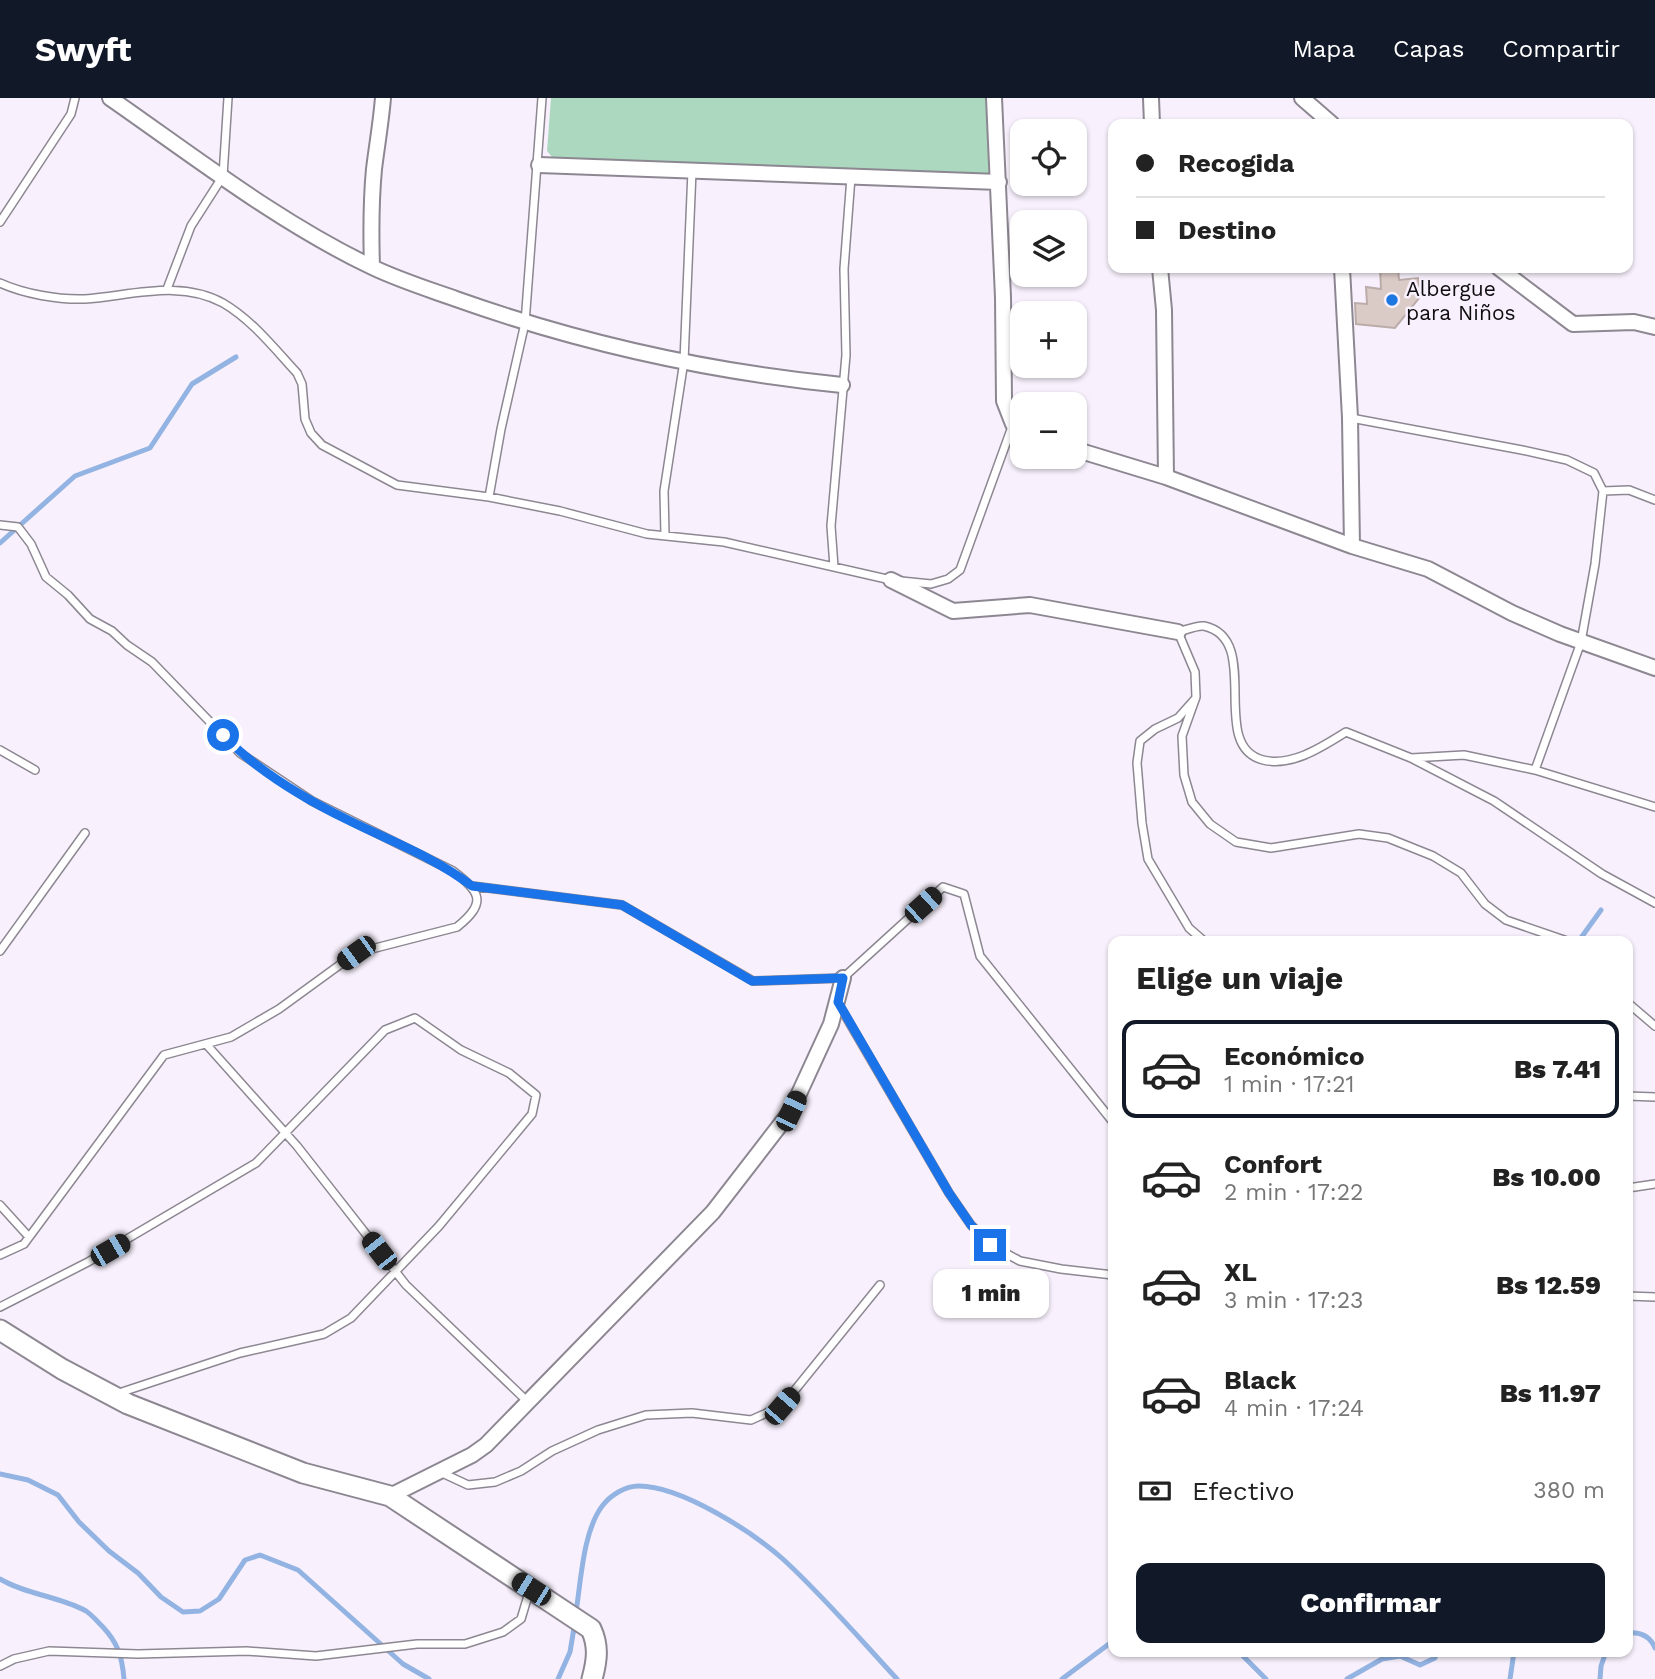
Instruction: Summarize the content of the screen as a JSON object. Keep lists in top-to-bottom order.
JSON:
{
  "places": ["Albergue para Niños"],
  "page": {
    "header": "Swyft",
    "nav": ["Mapa", "Capas", "Compartir"],
    "map_buttons": ["+", "−"],
    "banner": ["Recogida", "Destino"],
    "heading": "Elige un viaje",
    "list": [
      {
        "name": "Económico",
        "note": "1 min · 17:21",
        "value": "Bs 7.41"
      },
      {
        "name": "Confort",
        "note": "2 min · 17:22",
        "value": "Bs 10.00"
      },
      {
        "name": "XL",
        "note": "3 min · 17:23",
        "value": "Bs 12.59"
      },
      {
        "name": "Black",
        "note": "4 min · 17:24",
        "value": "Bs 11.97"
      }
    ],
    "bubble": "1 min",
    "pay": ["Efectivo", "380 m"],
    "buttons": "Confirmar"
  }
}
